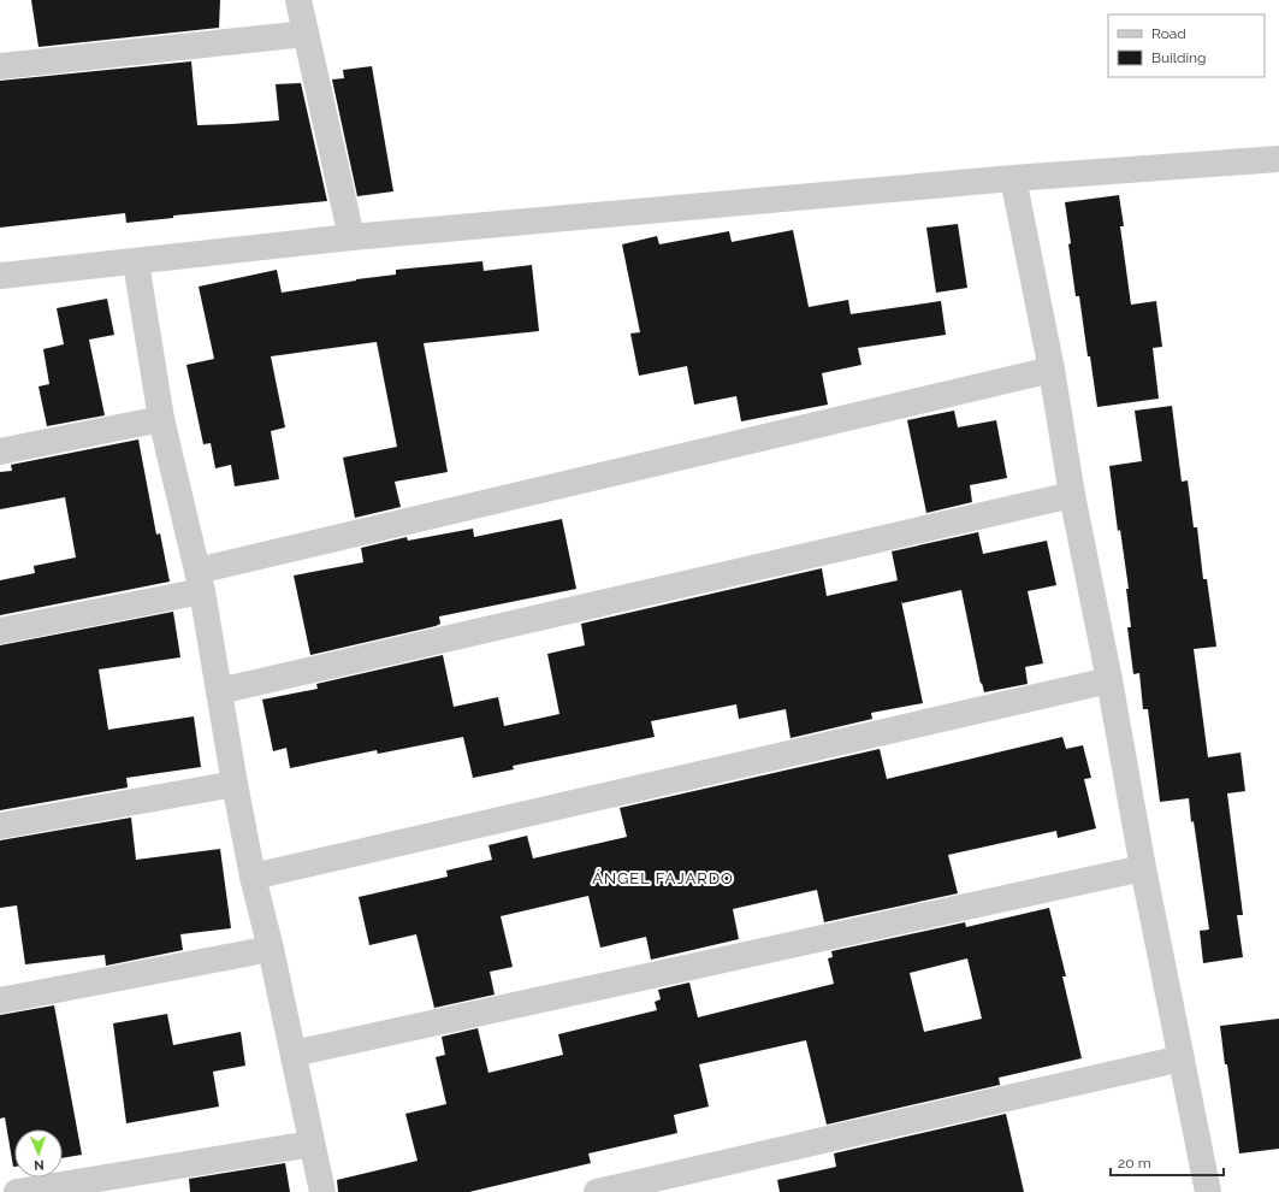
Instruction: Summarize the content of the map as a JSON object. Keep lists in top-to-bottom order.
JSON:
{
  "districts": ["ÁNGEL FAJARDO"],
  "legend": ["Road", "Building"],
  "scale_bar": "20 m",
  "north": "bottom"
}
